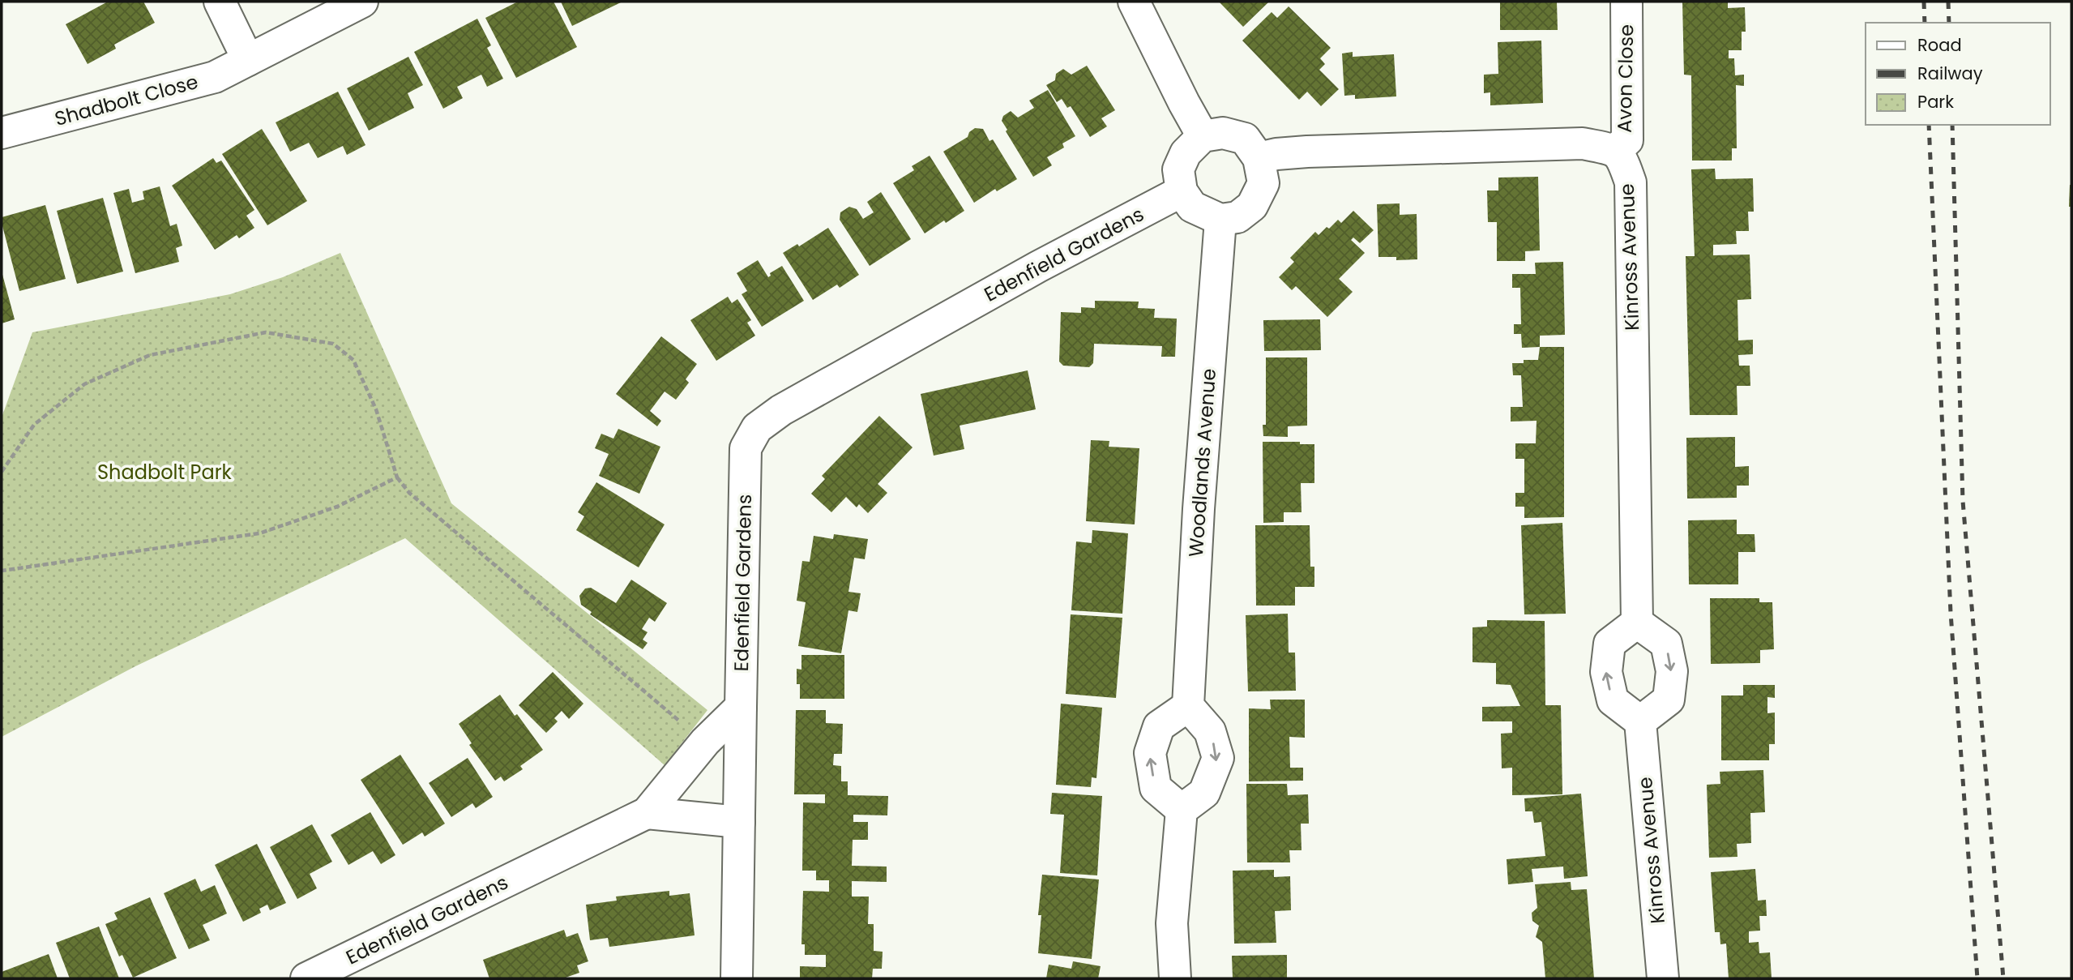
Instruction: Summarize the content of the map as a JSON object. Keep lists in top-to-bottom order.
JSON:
{
  "streets": {
    "street": [
      "Avon Close",
      "Shadbolt Close",
      "Edenfield Gardens",
      "Kinross Avenue",
      "Woodlands Avenue"
    ]
  },
  "crossings": [
    ["Avon Close", "Kinross Avenue"],
    ["Edenfield Gardens", "Woodlands Avenue"]
  ],
  "parks": ["Shadbolt Park"],
  "legend": ["Road", "Railway", "Park"]
}
